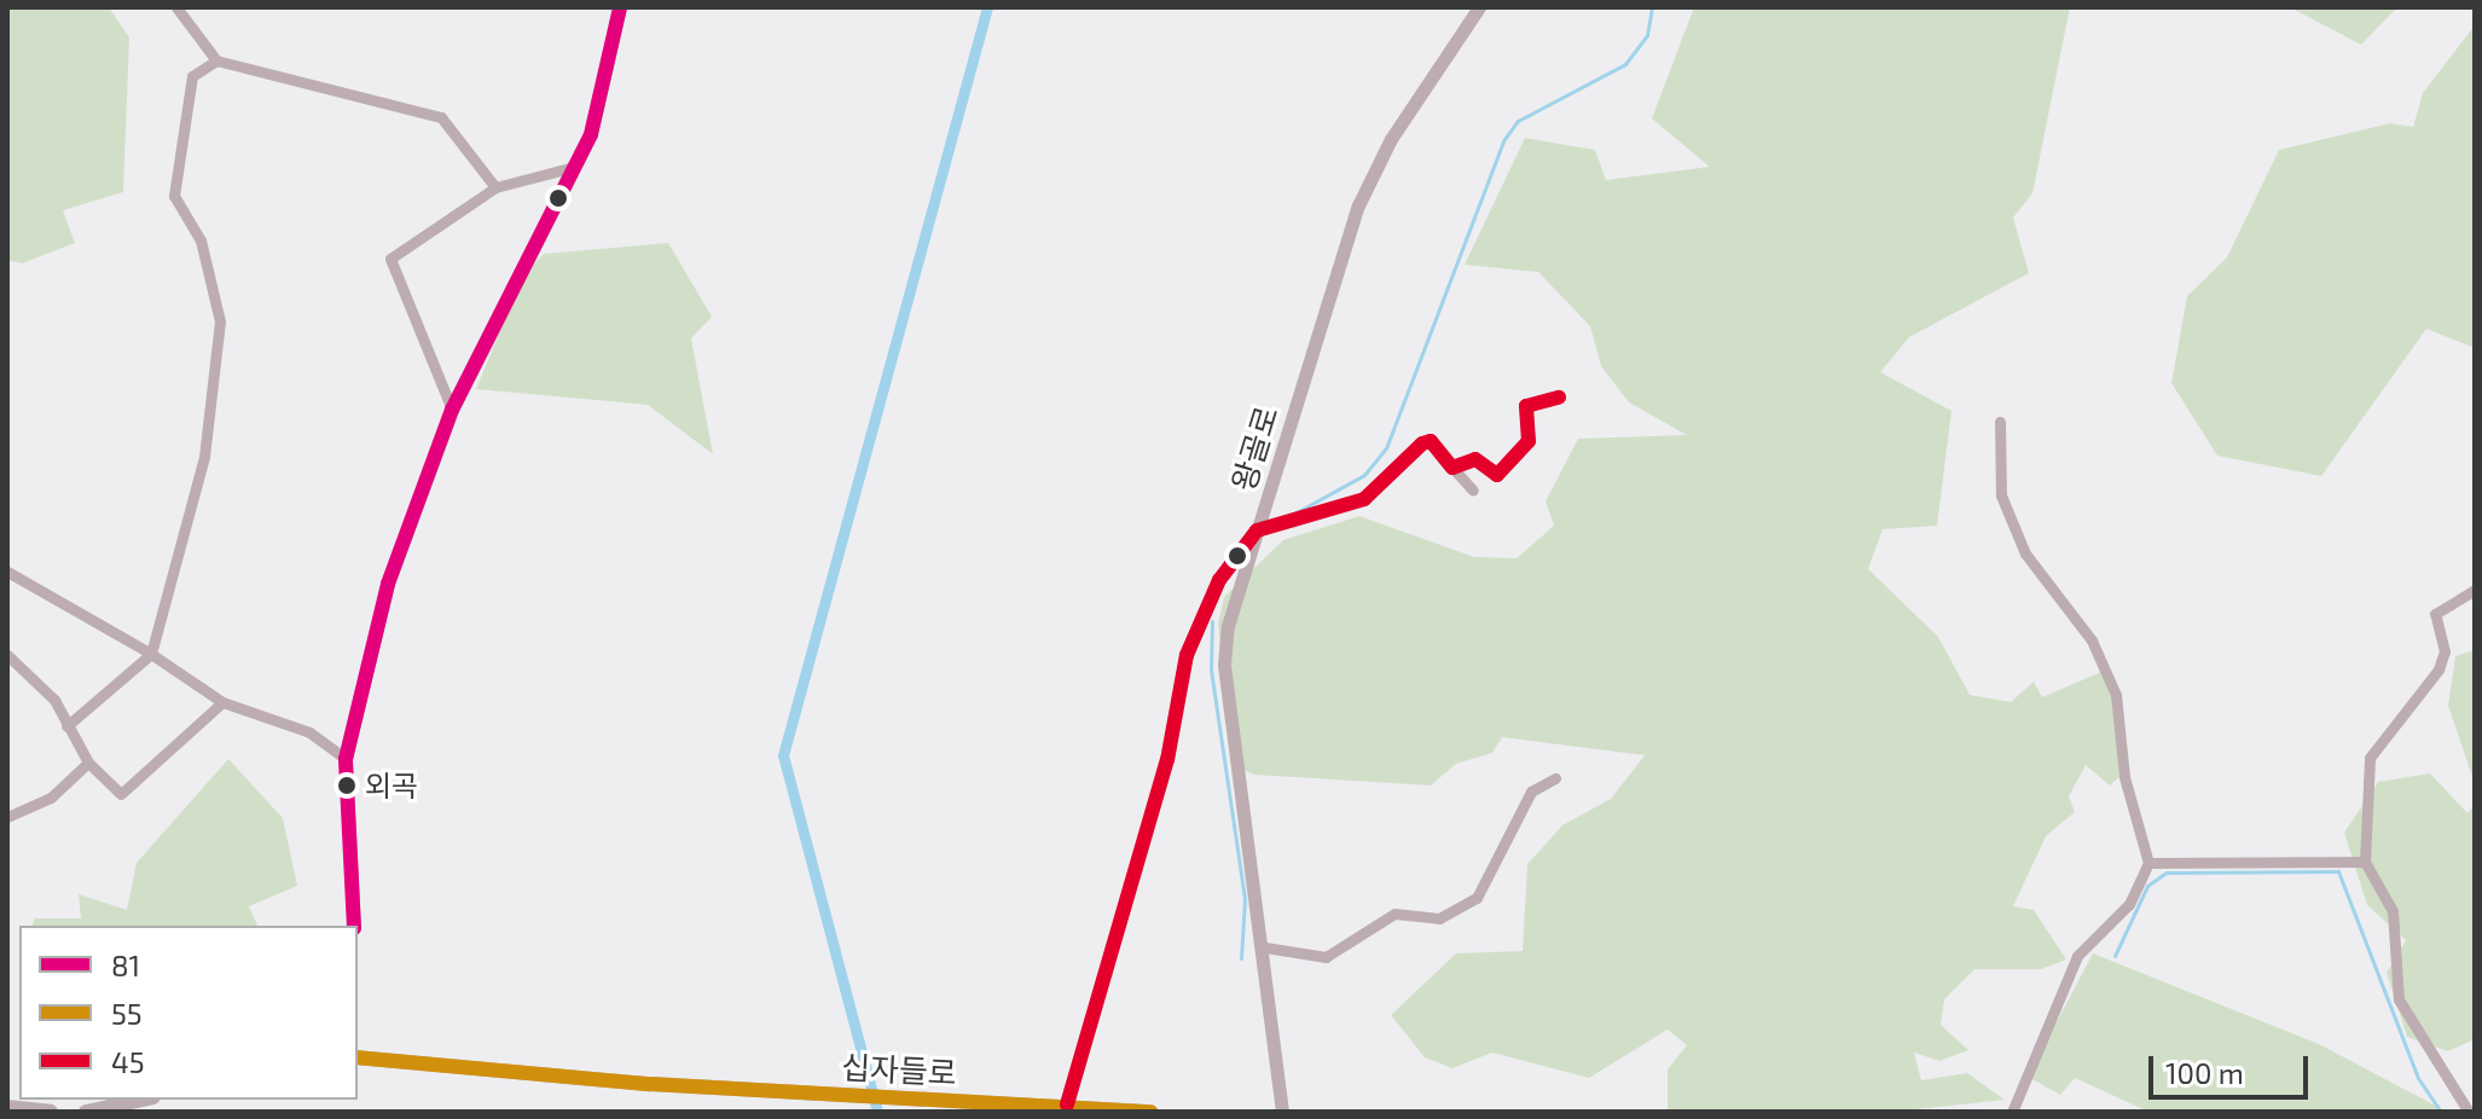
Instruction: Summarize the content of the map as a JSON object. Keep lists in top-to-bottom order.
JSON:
{
  "streets": {
    "main road": ["십자들로"],
    "street": ["왕골로"]
  },
  "places": ["외곡"],
  "lines": ["transit line 81", "transit line 45", "transit line 55"],
  "legend": ["81", "55", "45"],
  "scale_bar": "100 m"
}
